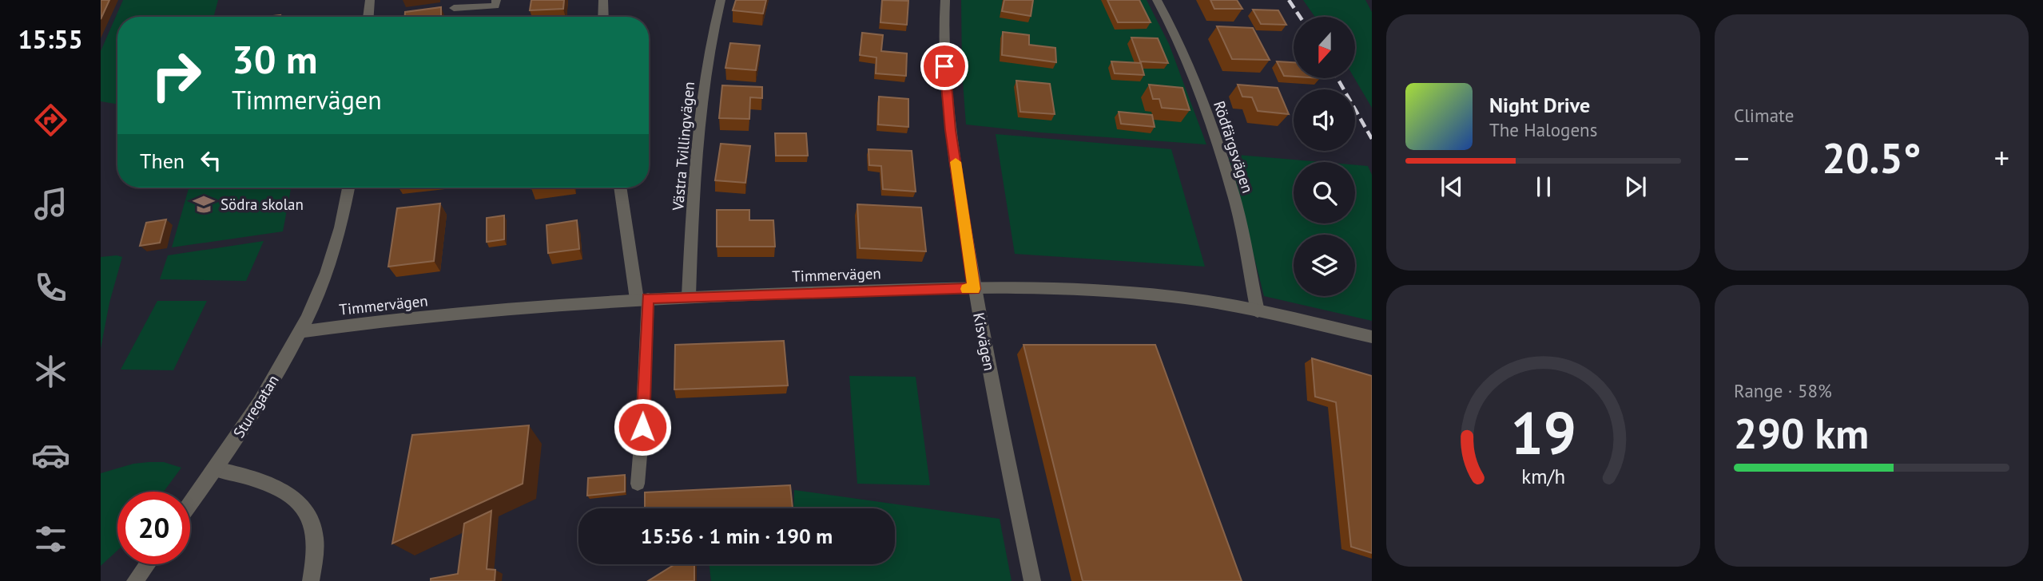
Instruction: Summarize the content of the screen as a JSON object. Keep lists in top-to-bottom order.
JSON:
{
  "streets": {
    "street": [
      "Västra Tvillingvägen",
      "Rödfärgsvägen",
      "Timmervägen",
      "Kisvägen",
      "Sturegatan"
    ]
  },
  "crossings": [
    ["Västra Tvillingvägen", "Timmervägen"],
    ["Rödfärgsvägen", "Timmervägen"],
    ["Timmervägen", "Kisvägen"],
    ["Timmervägen", "Sturegatan"]
  ],
  "places": {
    "school or university": ["Södra skolan"]
  },
  "north": "bottom",
  "page": {
    "tabs": "15:55",
    "tile": [
      "Climate",
      ["Range · 58%", "290 km"]
    ],
    "turn": ["30 m", "Timmervägen"],
    "song": ["Night Drive", "The Halogens"],
    "then": "Then",
    "heat": ["−", "20.5°", "+"],
    "limit": "20",
    "trip": "15:56 · 1 min · 190 m",
    "gauge": ["19", "km/h"]
  }
}
